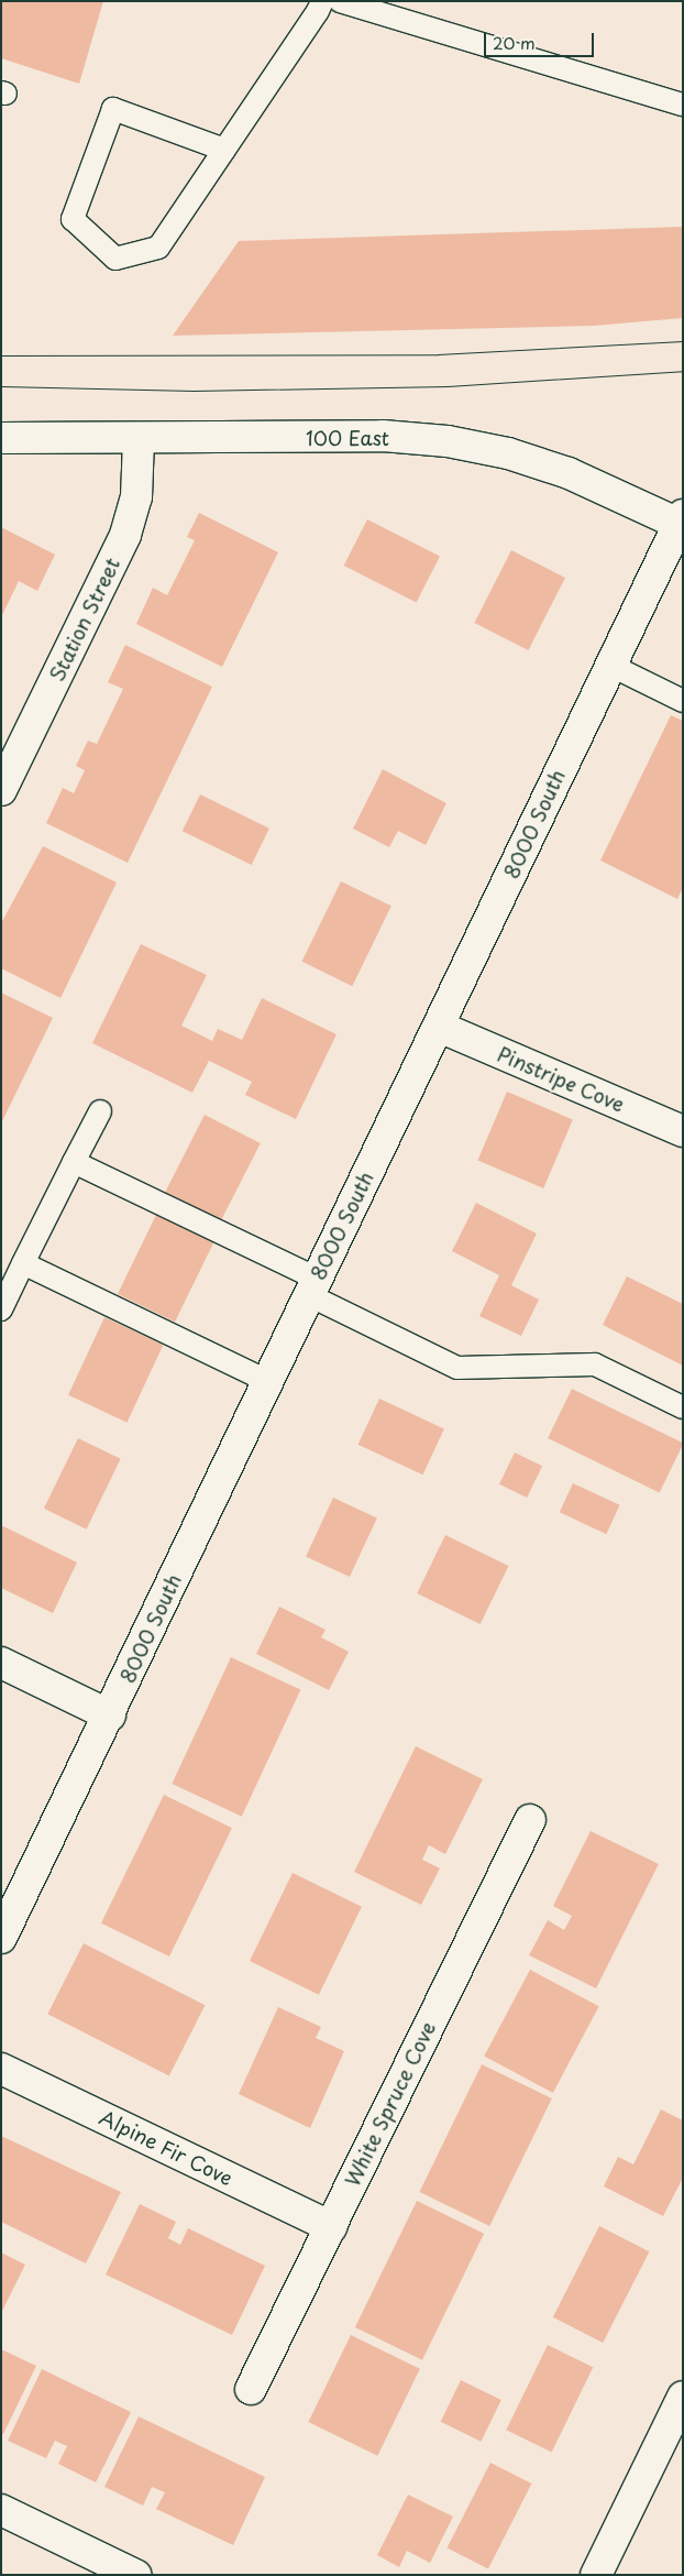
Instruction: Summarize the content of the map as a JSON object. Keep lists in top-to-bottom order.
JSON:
{
  "streets": {
    "street": [
      "100 East",
      "Station Street",
      "8000 South",
      "Pinstripe Cove",
      "White Spruce Cove",
      "Alpine Fir Cove"
    ]
  },
  "crossings": [
    ["100 East", "Station Street"],
    ["100 East", "8000 South"],
    ["8000 South", "Pinstripe Cove"],
    ["White Spruce Cove", "Alpine Fir Cove"]
  ],
  "scale_bar": "20 m"
}
